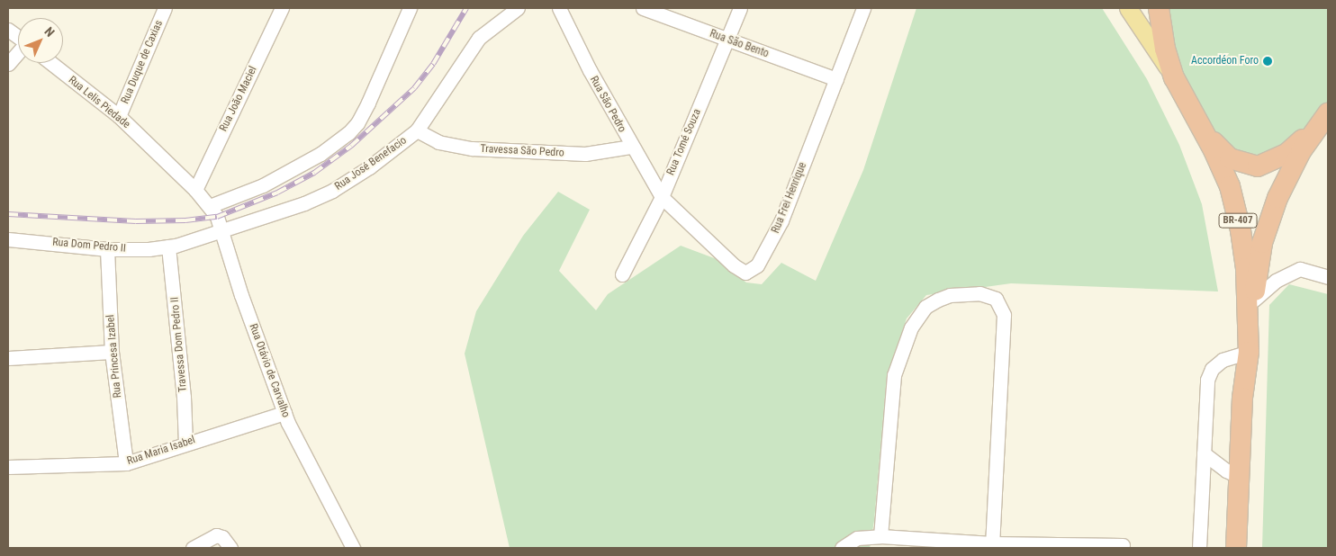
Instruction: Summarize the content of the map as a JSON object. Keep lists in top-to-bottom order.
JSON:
{
  "streets": {
    "highway": ["BR-407"],
    "street": [
      "Rua São Bento",
      "Rua Duque de Caxias",
      "Rua João Maciel",
      "Rua Lelis Piedade",
      "Rua São Pedro",
      "Rua Tomé Souza",
      "Travessa São Pedro",
      "Rua José Benefacio",
      "Rua Frei Henrique",
      "Rua Dom Pedro II",
      "Travessa Dom Pedro II",
      "Rua Princesa Izabel",
      "Rua Otávio de Carvalho",
      "Rua Maria Isabel"
    ]
  },
  "crossings": [
    ["Rua São Bento", "Rua Tomé Souza"],
    ["Rua São Bento", "Rua Frei Henrique"],
    ["Rua Duque de Caxias", "Rua Lelis Piedade"],
    ["Rua João Maciel", "Rua Lelis Piedade"],
    ["Rua João Maciel", "Rua Otávio de Carvalho"],
    ["Rua Lelis Piedade", "Rua Otávio de Carvalho"],
    ["Rua São Pedro", "Rua Tomé Souza"],
    ["Rua São Pedro", "Travessa São Pedro"],
    ["Rua São Pedro", "Rua Frei Henrique"],
    ["Rua Tomé Souza", "Rua Frei Henrique"],
    ["Travessa São Pedro", "Rua José Benefacio"],
    ["Rua José Benefacio", "Rua Dom Pedro II"],
    ["Rua José Benefacio", "Rua Otávio de Carvalho"],
    ["Rua Dom Pedro II", "Travessa Dom Pedro II"],
    ["Rua Dom Pedro II", "Rua Princesa Izabel"],
    ["Rua Dom Pedro II", "Rua Otávio de Carvalho"],
    ["Travessa Dom Pedro II", "Rua Maria Isabel"],
    ["Rua Princesa Izabel", "Rua Maria Isabel"],
    ["Rua Otávio de Carvalho", "Rua Maria Isabel"]
  ],
  "places": ["Accordéon Foro"],
  "north": "top right"
}
